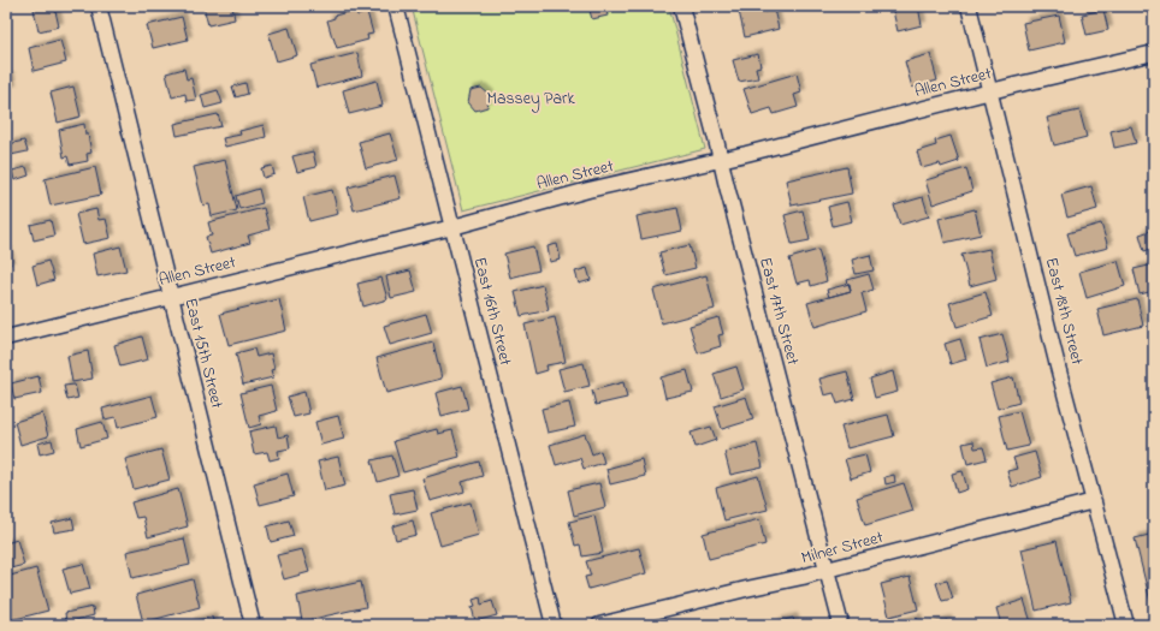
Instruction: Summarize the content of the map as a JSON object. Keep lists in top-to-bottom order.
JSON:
{
  "streets": {
    "street": [
      "Allen Street",
      "East 16th Street",
      "East 17th Street",
      "East 18th Street",
      "East 15th Street",
      "Milner Street"
    ]
  },
  "crossings": [
    ["Allen Street", "East 16th Street"],
    ["Allen Street", "East 17th Street"],
    ["Allen Street", "East 18th Street"],
    ["Allen Street", "East 15th Street"],
    ["East 17th Street", "Milner Street"],
    ["East 18th Street", "Milner Street"]
  ],
  "parks": ["Massey Park"]
}
